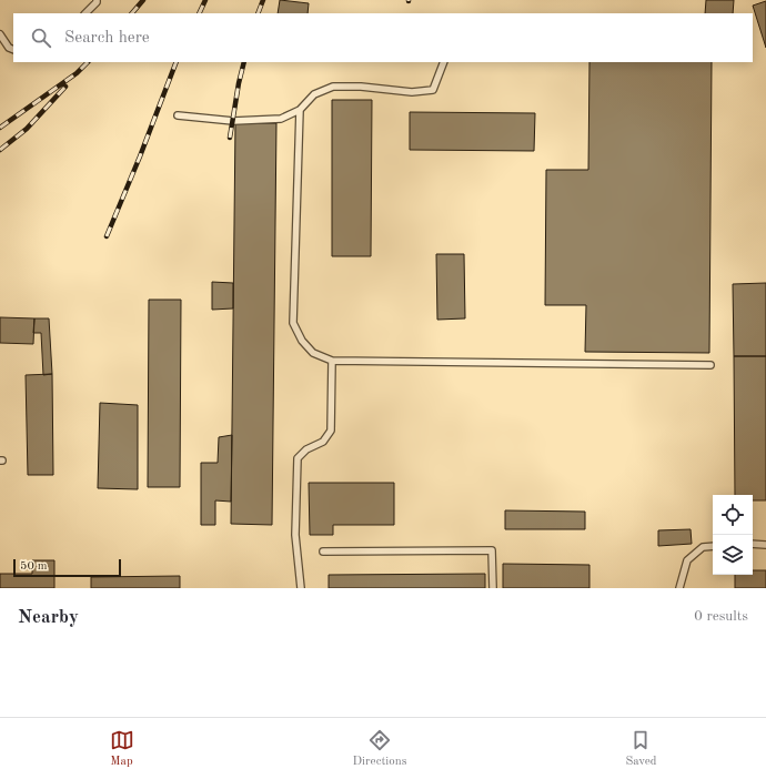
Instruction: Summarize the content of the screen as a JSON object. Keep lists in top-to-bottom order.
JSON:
{
  "scale_bar": "50 m",
  "page": {
    "search": "Search here",
    "scale": "50 m",
    "heading": ["Nearby", "0 results"],
    "nav": ["Map", "Directions", "Saved"]
  }
}
